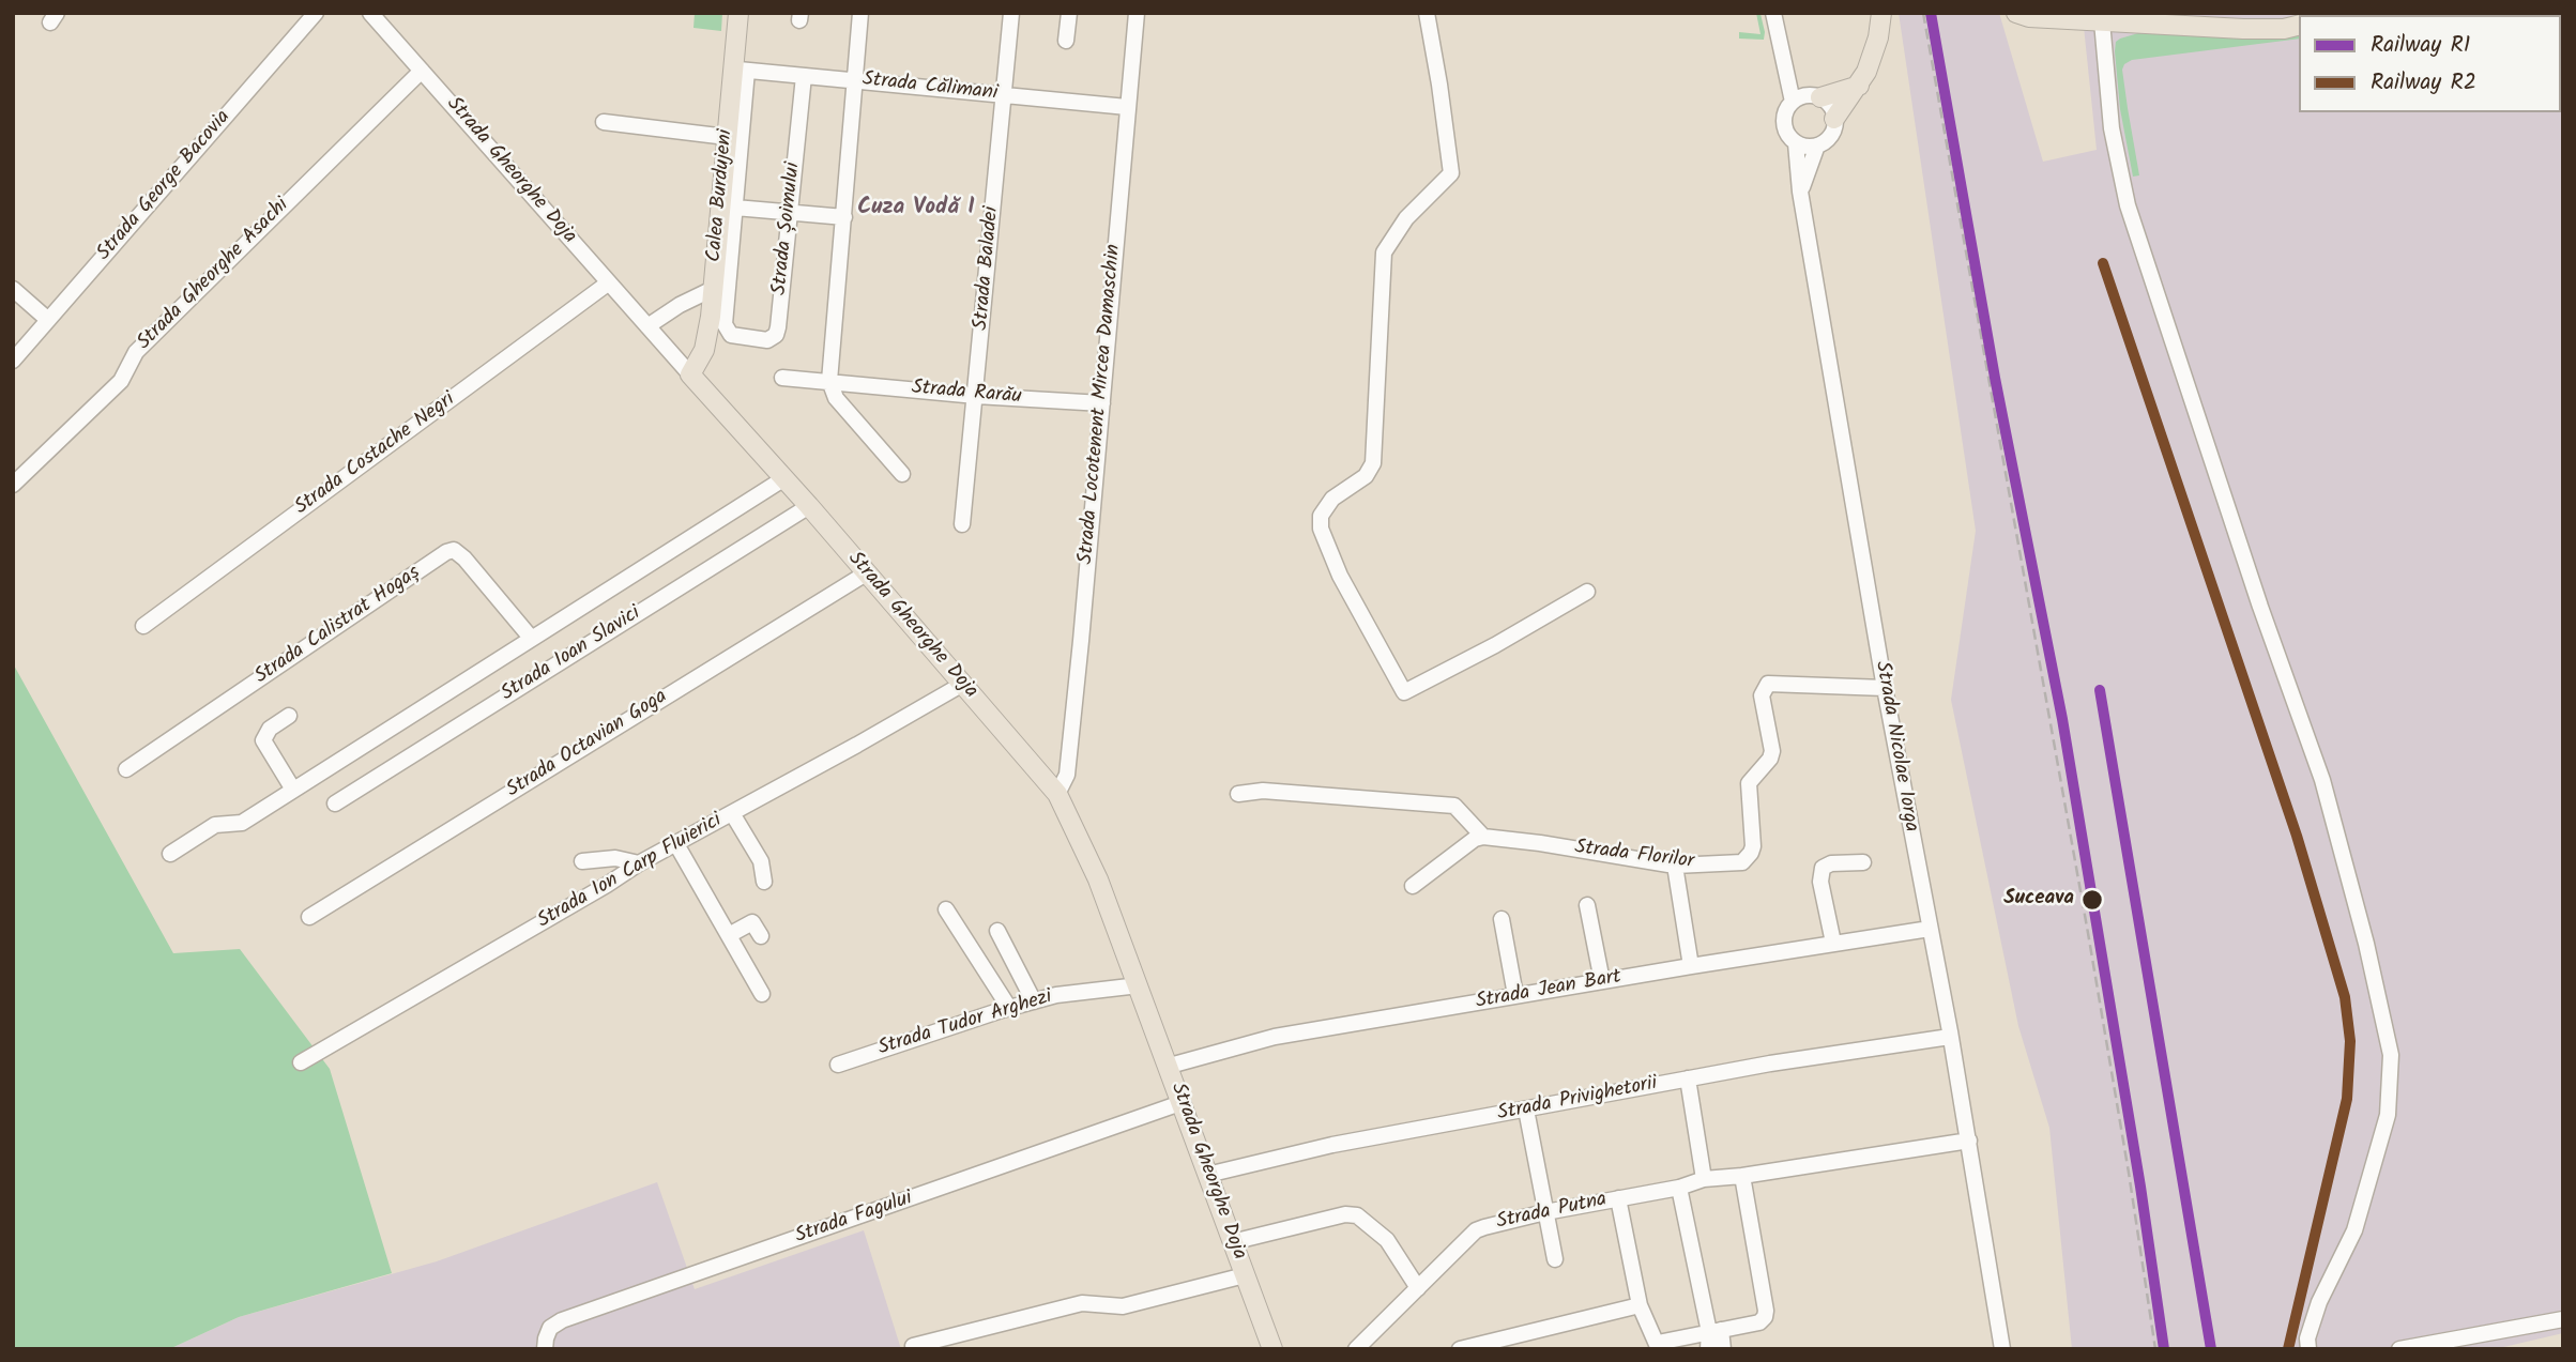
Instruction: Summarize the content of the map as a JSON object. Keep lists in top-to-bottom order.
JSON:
{
  "streets": {
    "main road": ["Strada Gheorghe Doja", "Calea Burdujeni"],
    "street": [
      "Strada Călimani",
      "Strada George Bacovia",
      "Strada Șoimului",
      "Strada Baladei",
      "Strada Gheorghe Asachi",
      "Strada Rarău",
      "Strada Locotenent Mircea Damaschin",
      "Strada Costache Negri",
      "Strada Calistrat Hogaș",
      "Strada Ioan Slavici",
      "Strada Octavian Goga",
      "Strada Nicolae Iorga",
      "Strada Florilor",
      "Strada Ion Carp Fluierici",
      "Strada Jean Bart",
      "Strada Tudor Arghezi",
      "Strada Privighetorii",
      "Strada Putna",
      "Strada Fagului"
    ]
  },
  "crossings": [
    ["Strada Călimani", "Calea Burdujeni"],
    ["Strada Călimani", "Strada Șoimului"],
    ["Strada Călimani", "Strada Baladei"],
    ["Strada Călimani", "Strada Locotenent Mircea Damaschin"],
    ["Strada Gheorghe Doja", "Calea Burdujeni"],
    ["Strada Gheorghe Doja", "Strada Gheorghe Asachi"],
    ["Strada Gheorghe Doja", "Strada Locotenent Mircea Damaschin"],
    ["Strada Gheorghe Doja", "Strada Costache Negri"],
    ["Strada Gheorghe Doja", "Strada Ioan Slavici"],
    ["Strada Gheorghe Doja", "Strada Octavian Goga"],
    ["Strada Gheorghe Doja", "Strada Ion Carp Fluierici"],
    ["Strada Gheorghe Doja", "Strada Jean Bart"],
    ["Strada Gheorghe Doja", "Strada Tudor Arghezi"],
    ["Strada Gheorghe Doja", "Strada Privighetorii"],
    ["Strada Gheorghe Doja", "Strada Fagului"],
    ["Strada Baladei", "Strada Rarău"],
    ["Strada Rarău", "Strada Locotenent Mircea Damaschin"],
    ["Strada Nicolae Iorga", "Strada Florilor"],
    ["Strada Nicolae Iorga", "Strada Jean Bart"],
    ["Strada Nicolae Iorga", "Strada Privighetorii"],
    ["Strada Nicolae Iorga", "Strada Putna"]
  ],
  "districts": ["Cuza Vodă I"],
  "places": ["Suceava"],
  "lines": ["rail line R1", "rail line R2"],
  "legend": ["Railway R1", "Railway R2"]
}
